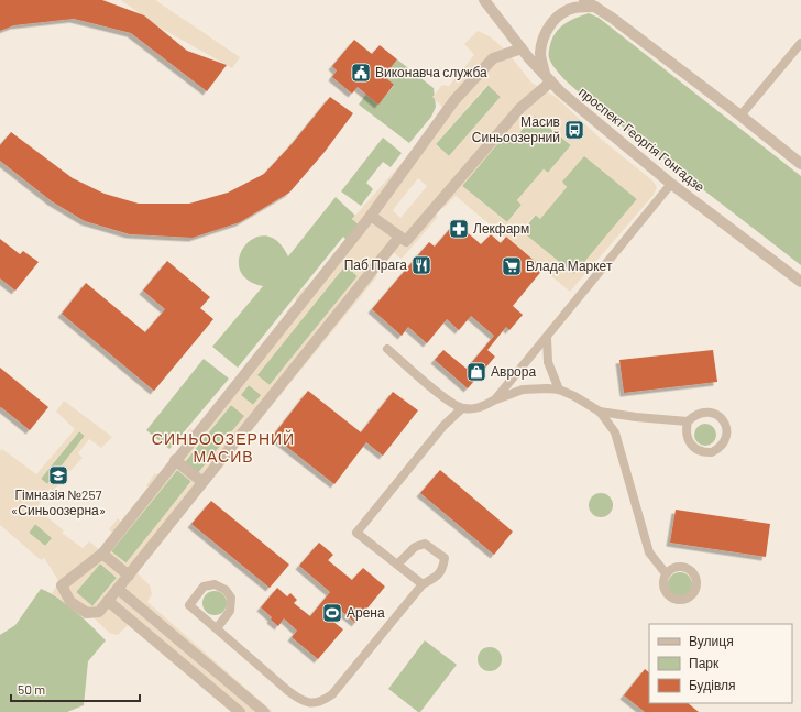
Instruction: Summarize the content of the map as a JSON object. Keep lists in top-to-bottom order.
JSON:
{
  "streets": {
    "street": ["проспект Георгія Гонгадзе"]
  },
  "districts": ["СИНЬООЗЕРНИЙ МАСИВ"],
  "places": {
    "public building": ["Виконавча служба"],
    "bus stop": ["Масив Синьоозерний"],
    "pharmacy": ["Лекфарм"],
    "restaurant": ["Паб Прага"],
    "supermarket": ["Влада Маркет"],
    "shop": ["Аврора"],
    "school or university": ["Гімназія №257 «Синьоозерна»"],
    "sports": ["Арена"]
  },
  "legend": ["Вулиця", "Парк", "Будівля"],
  "scale_bar": "50 m"
}
